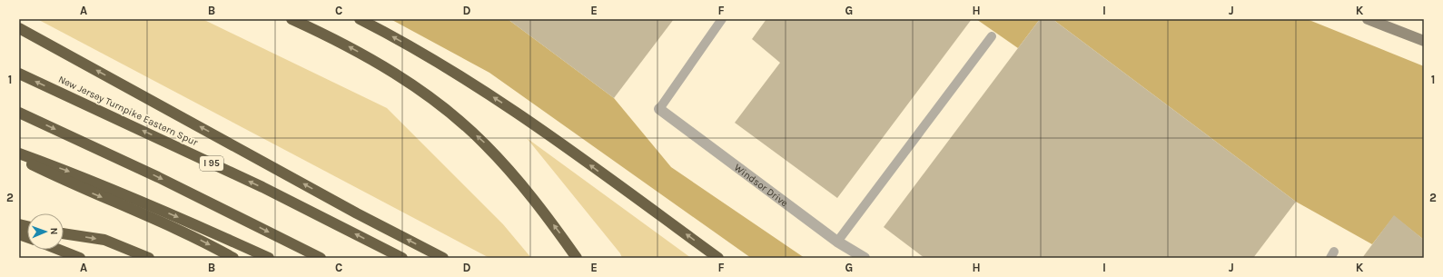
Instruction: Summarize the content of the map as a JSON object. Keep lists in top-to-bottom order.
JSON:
{
  "streets": {
    "highway": ["New Jersey Turnpike Eastern Spur", "I 95"],
    "street": ["Windsor Drive"]
  },
  "north": "right",
  "grid": {
    "columns": [
      "A",
      "B",
      "C",
      "D",
      "E",
      "F",
      "G",
      "H",
      "I",
      "J",
      "K"
    ],
    "rows": ["1", "2"]
  }
}
